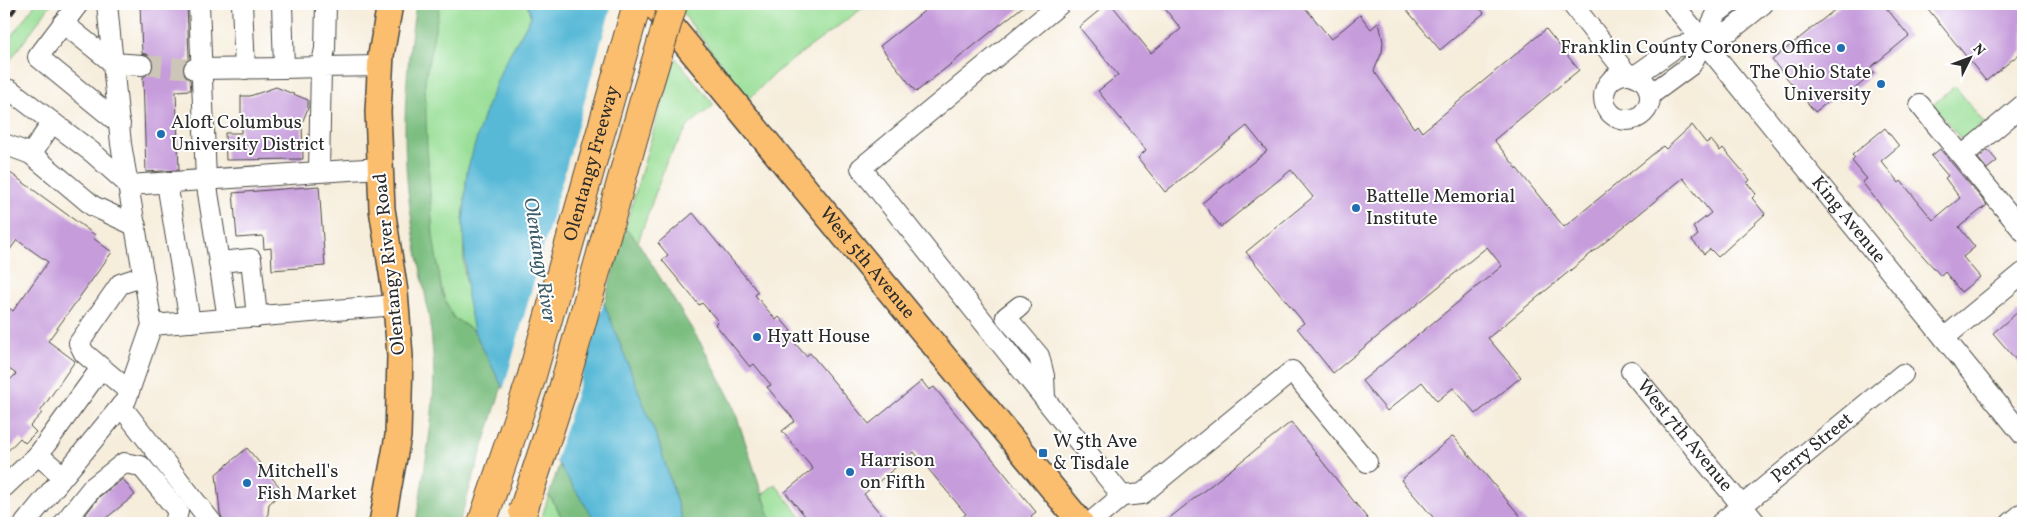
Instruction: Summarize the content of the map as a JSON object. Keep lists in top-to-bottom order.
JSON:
{
  "streets": {
    "highway": ["Olentangy Freeway"],
    "main road": ["Olentangy River Road", "West 5th Avenue"],
    "street": ["King Avenue", "West 7th Avenue", "Perry Street"]
  },
  "crossings": [
    ["West 7th Avenue", "Perry Street"]
  ],
  "water": ["Olentangy River"],
  "places": {
    "other": [
      "Franklin County Coroners Office",
      "The Ohio State University",
      "Aloft Columbus University District",
      "Battelle Memorial Institute",
      "Hyatt House",
      "Harrison on Fifth",
      "Mitchell's Fish Market"
    ],
    "transit": ["W 5th Ave & Tisdale"]
  },
  "north": "top right"
}
